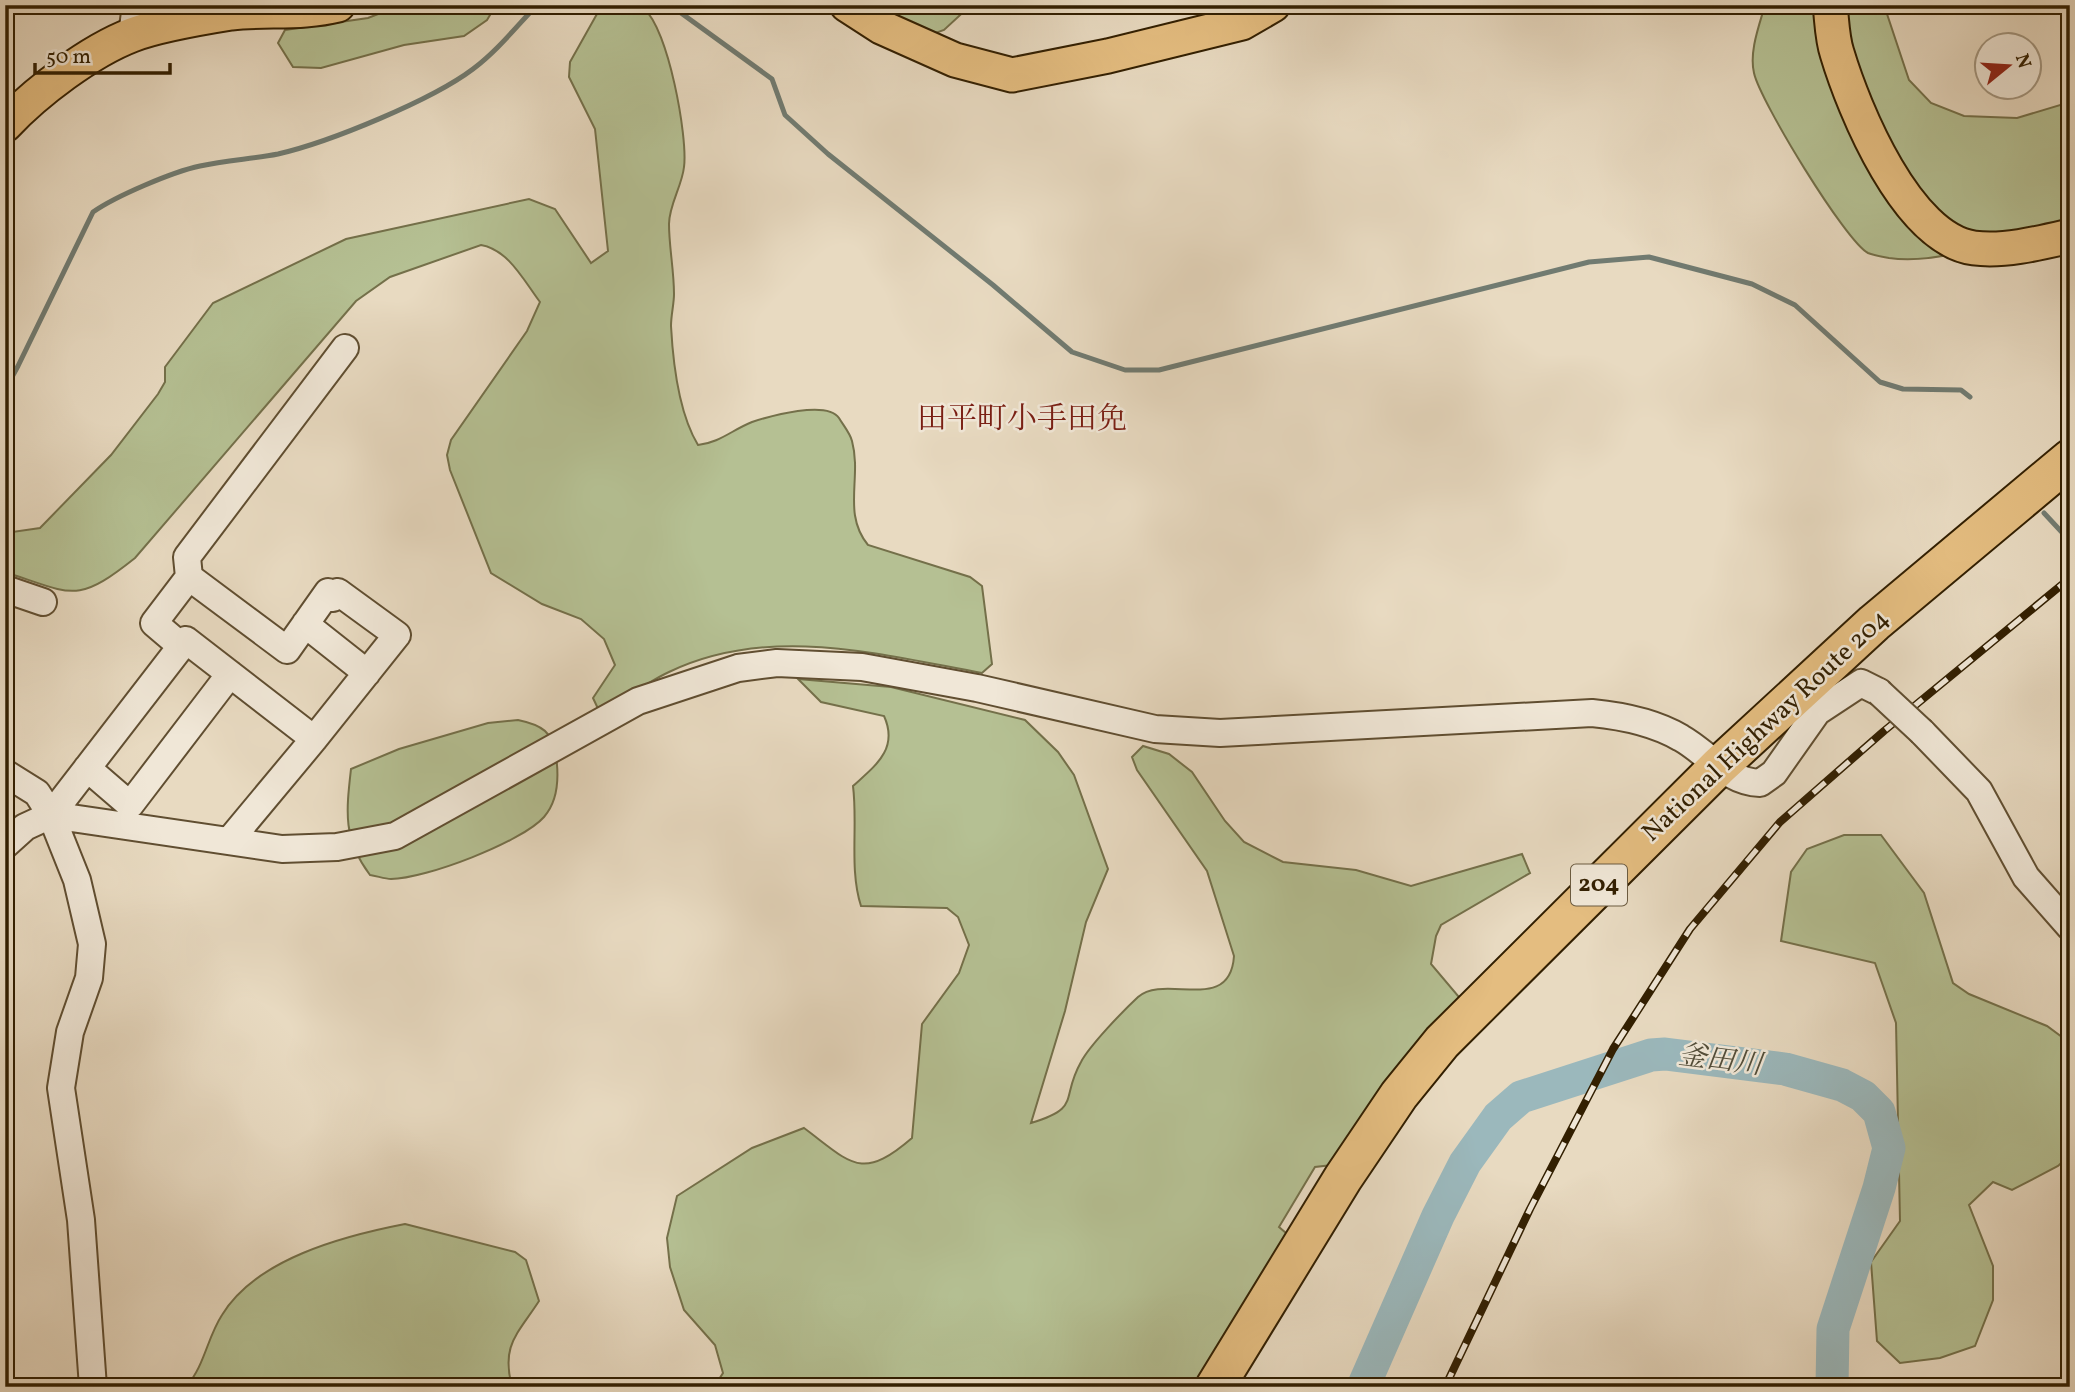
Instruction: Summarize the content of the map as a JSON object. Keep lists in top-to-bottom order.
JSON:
{
  "streets": {
    "highway": ["National Highway Route 204", "204"]
  },
  "districts": ["田平町小手田免"],
  "water": ["釜田川"],
  "scale_bar": "50 m",
  "north": "right"
}
